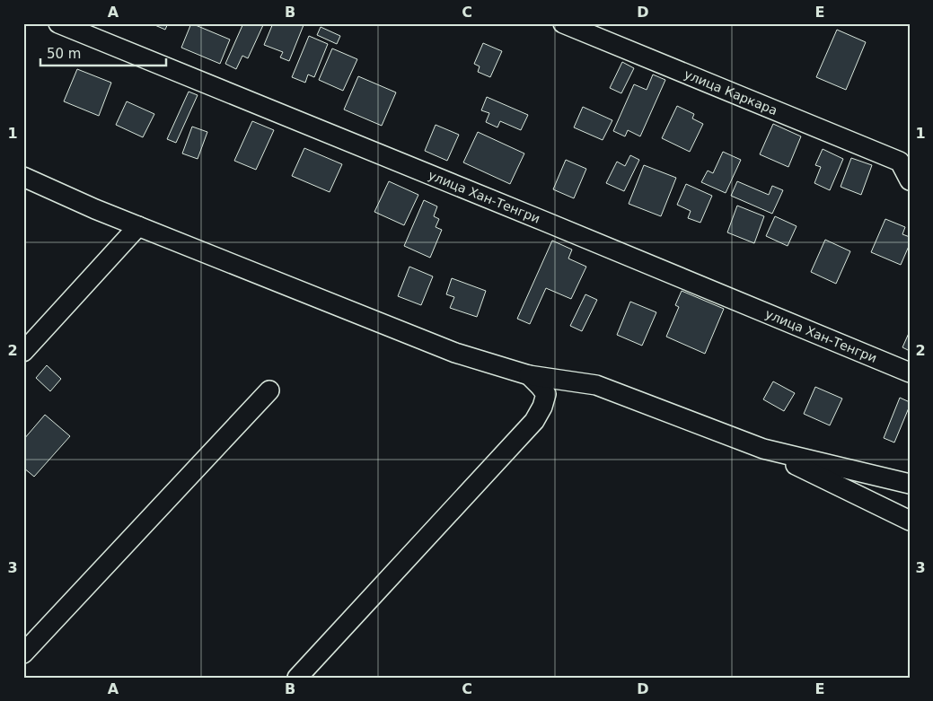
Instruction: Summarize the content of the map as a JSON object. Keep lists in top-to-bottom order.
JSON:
{
  "streets": {
    "street": ["улица Каркара", "улица Хан-Тенгри"]
  },
  "scale_bar": "50 m",
  "grid": {
    "columns": [
      "A",
      "B",
      "C",
      "D",
      "E"
    ],
    "rows": ["1", "2", "3"]
  }
}
